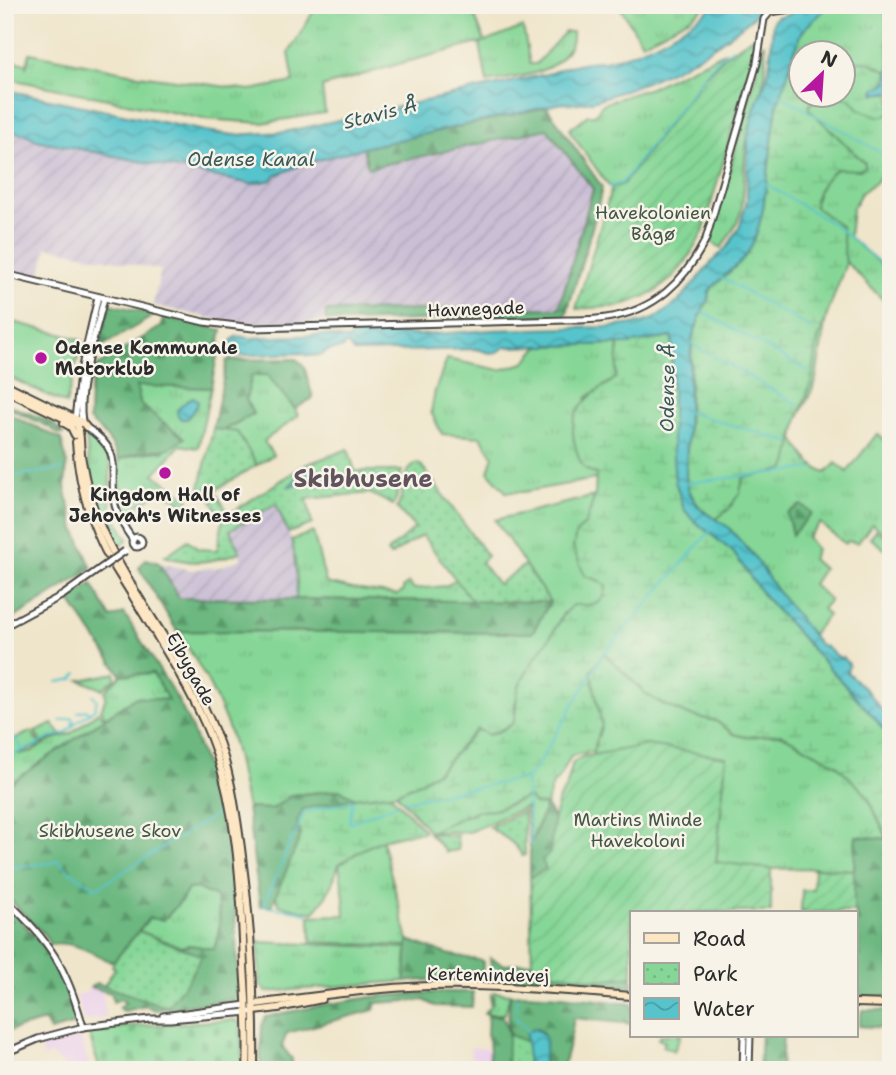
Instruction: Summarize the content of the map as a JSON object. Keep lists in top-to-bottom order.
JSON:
{
  "streets": {
    "main road": ["Ejbygade", "Kertemindevej"],
    "street": ["Havnegade"]
  },
  "crossings": [
    ["Havnegade", "Ejbygade"],
    ["Ejbygade", "Kertemindevej"]
  ],
  "districts": ["Skibhusene"],
  "water": ["Stavis Å", "Odense Kanal", "Odense Å"],
  "parks": ["Havekolonien Bågø", "Martins Minde Havekoloni", "Skibhusene Skov"],
  "places": ["Odense Kommunale Motorklub", "Kingdom Hall of Jehovah's Witnesses"],
  "legend": ["Road", "Park", "Water"],
  "north": "top right"
}
